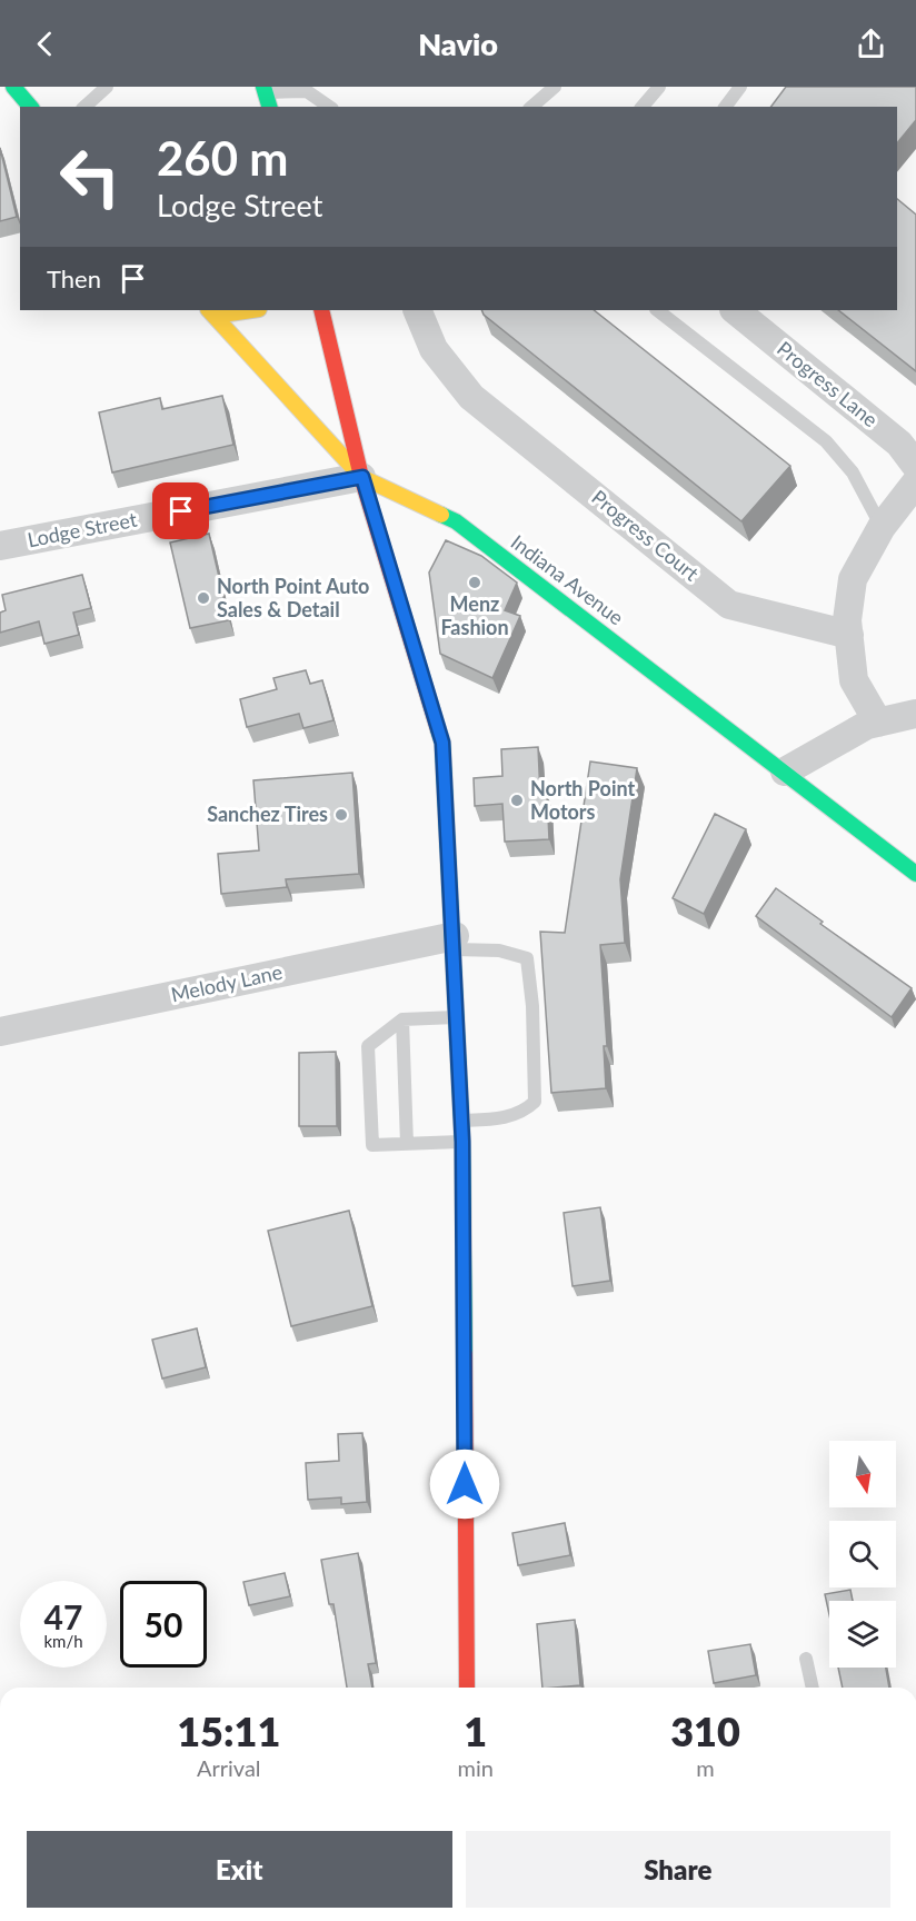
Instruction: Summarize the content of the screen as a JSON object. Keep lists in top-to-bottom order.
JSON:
{
  "streets": {
    "main road": ["Indiana Avenue"],
    "street": [
      "Progress Lane",
      "Lodge Street",
      "Progress Court",
      "Melody Lane"
    ]
  },
  "crossings": [
    ["Progress Lane", "Progress Court"],
    ["Lodge Street", "Indiana Avenue"]
  ],
  "places": [
    "Menz Fashion",
    "North Point Auto Sales & Detail",
    "North Point Motors",
    "Sanchez Tires"
  ],
  "north": "bottom",
  "page": {
    "header": "Navio",
    "turn": ["260 m", "Lodge Street"],
    "then": "Then",
    "speed": "47 km/h",
    "limit": "50",
    "eta": [
      "15:11",
      "Arrival",
      "1",
      "min",
      "310",
      "m"
    ],
    "buttons": ["Exit", "Share"]
  }
}
